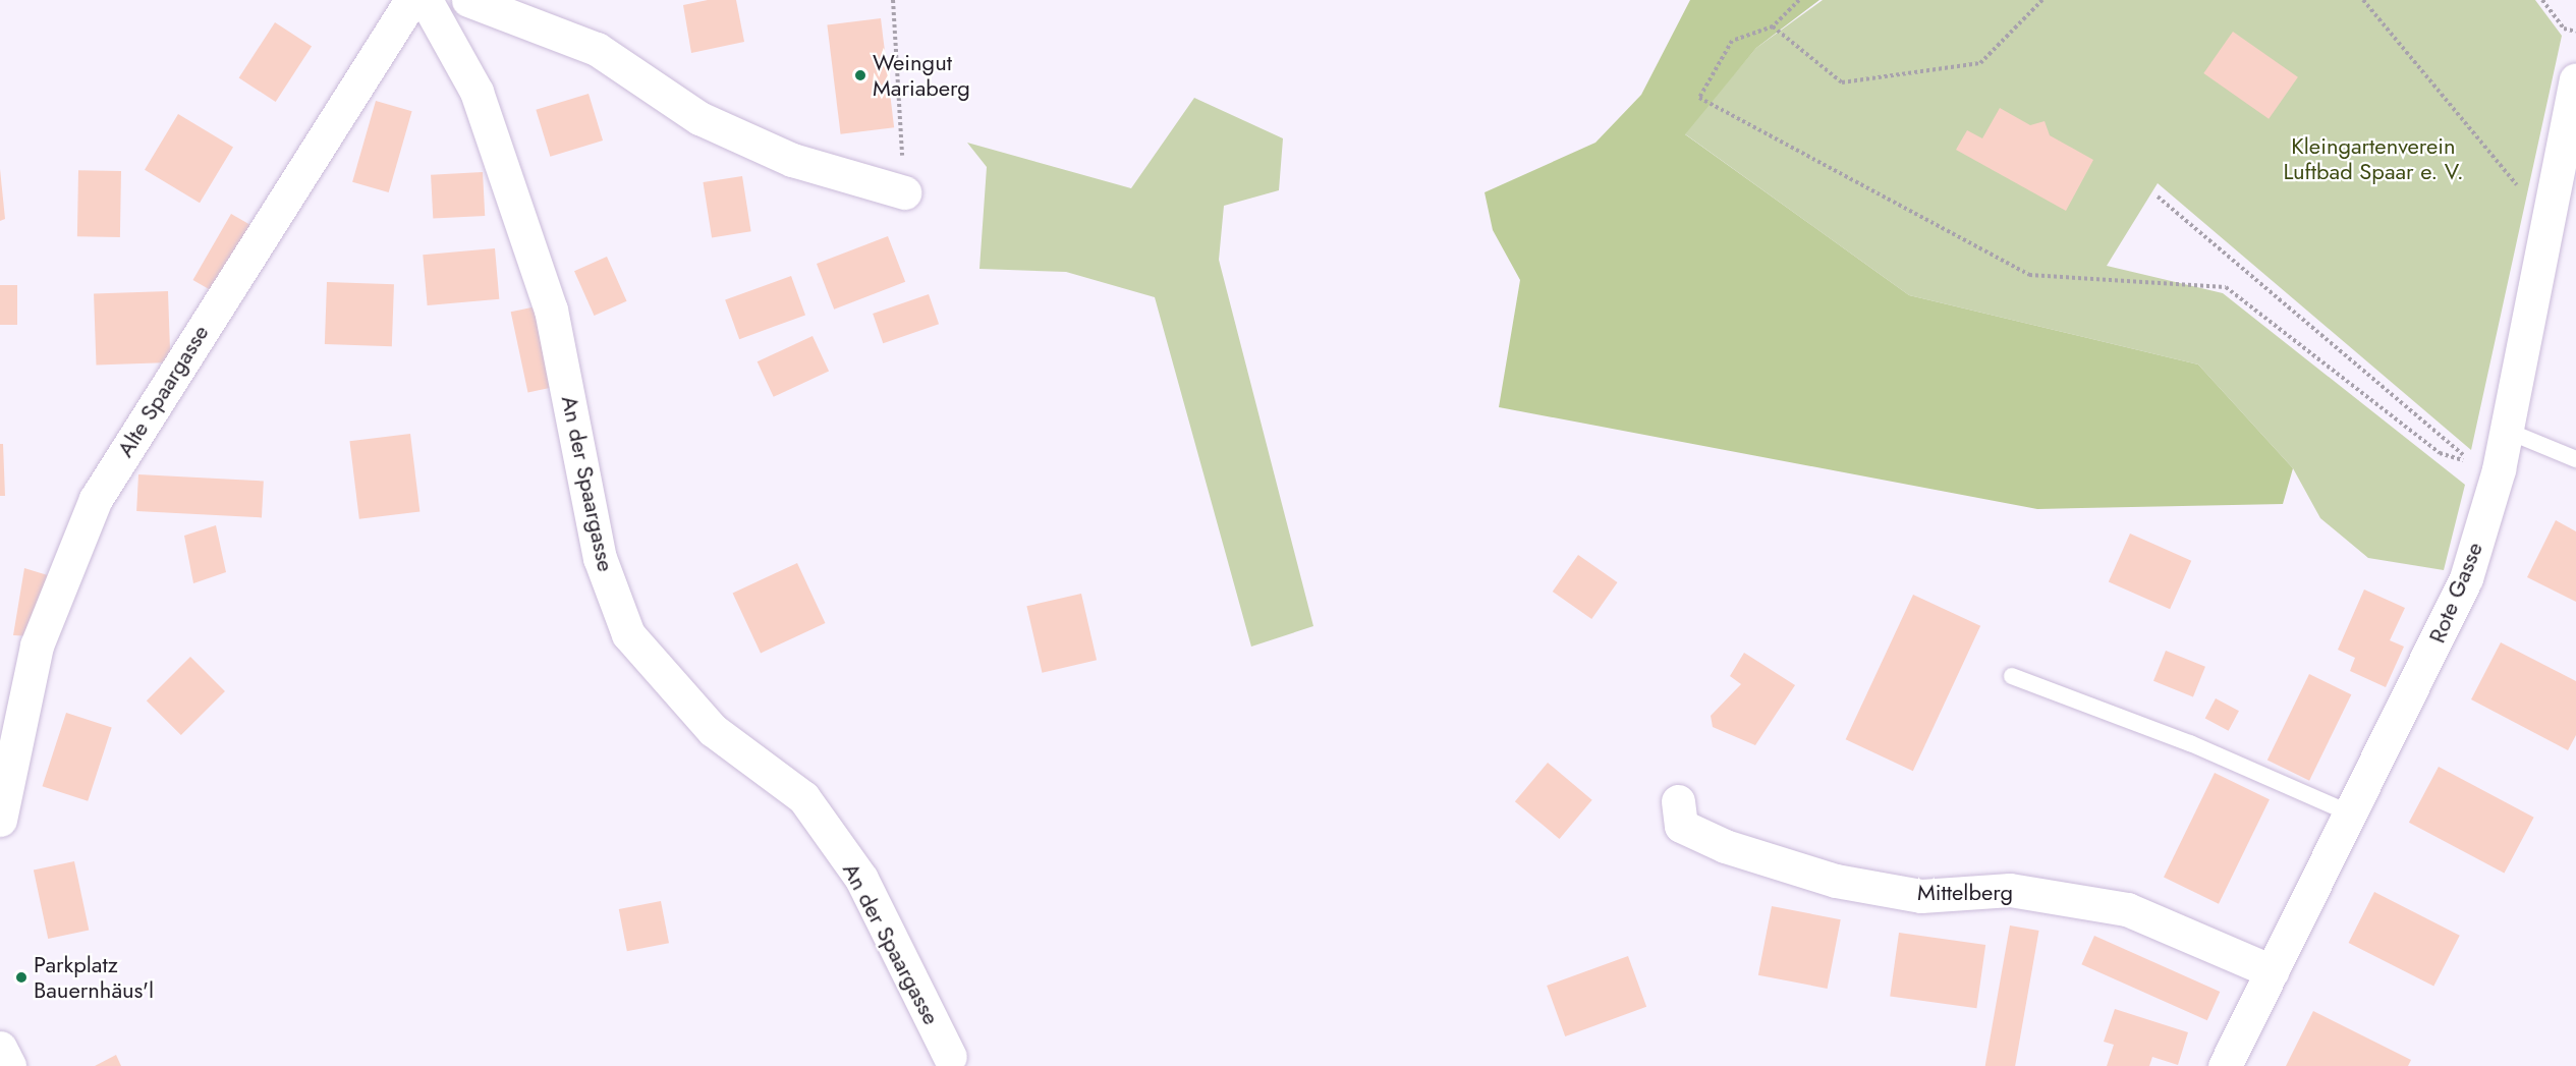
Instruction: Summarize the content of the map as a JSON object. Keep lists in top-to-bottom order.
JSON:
{
  "streets": {
    "street": [
      "Alte Spaargasse",
      "An der Spaargasse",
      "Rote Gasse",
      "Mittelberg"
    ]
  },
  "crossings": [
    ["Rote Gasse", "Mittelberg"]
  ],
  "parks": ["Kleingartenverein Luftbad Spaar e. V."],
  "places": ["Weingut Mariaberg", "Parkplatz Bauernhäus'l"]
}
